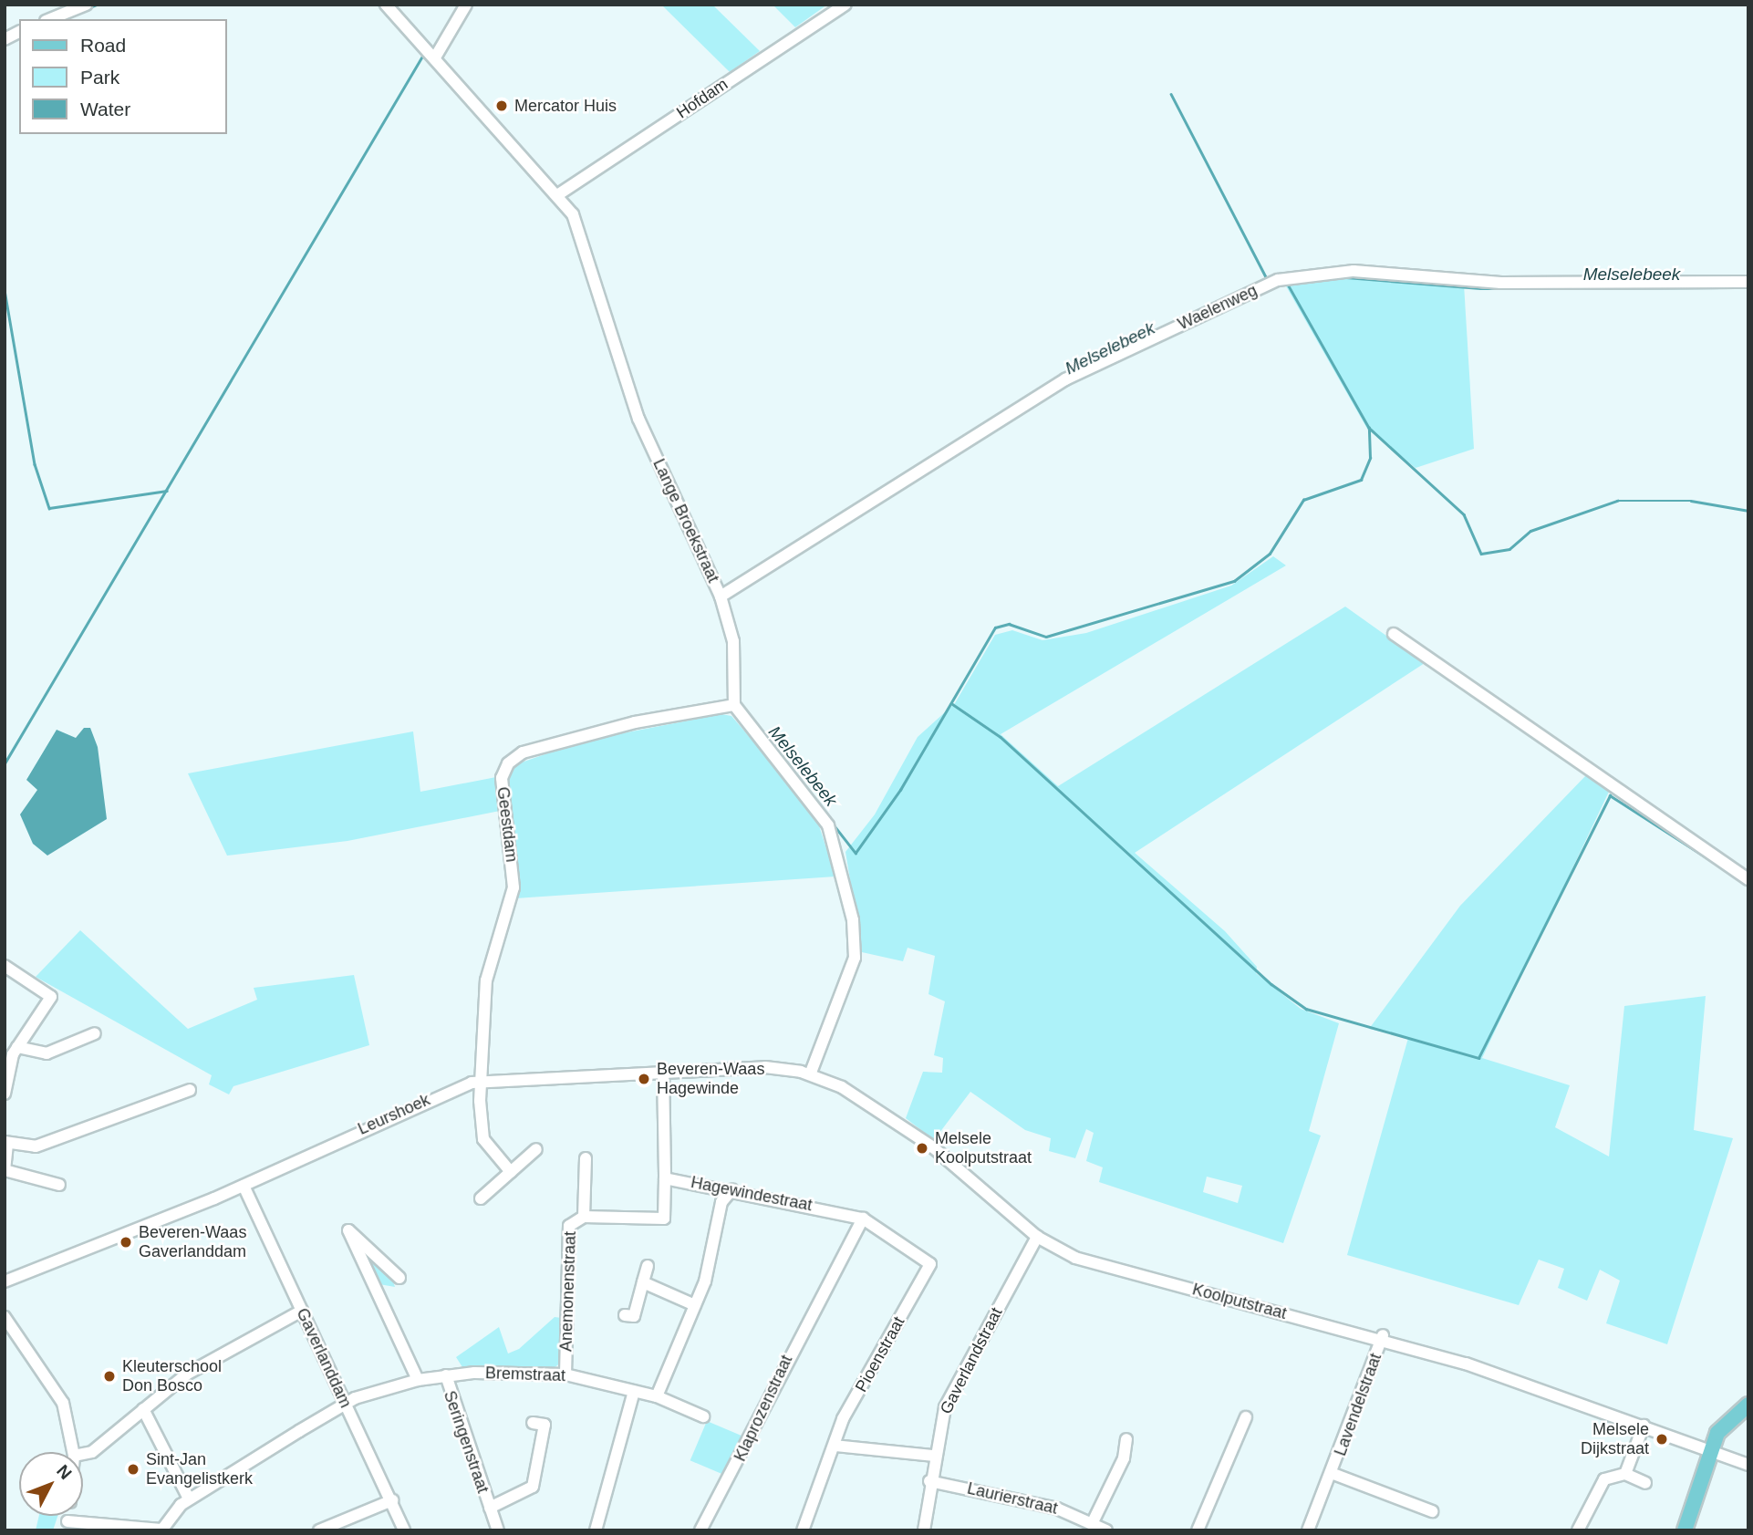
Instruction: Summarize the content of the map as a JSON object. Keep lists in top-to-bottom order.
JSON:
{
  "streets": {
    "street": [
      "Hofdam",
      "Waelenweg",
      "Lange Broekstraat",
      "Geestdam",
      "Leurshoek",
      "Hagewindestraat",
      "Anemonenstraat",
      "Koolputstraat",
      "Pioenstraat",
      "Gaverlanddam",
      "Gaverlandstraat",
      "Bremstraat",
      "Lavendelstraat",
      "Klaprozenstraat",
      "Seringenstraat",
      "Laurierstraat"
    ]
  },
  "crossings": [
    ["Hofdam", "Lange Broekstraat"],
    ["Waelenweg", "Lange Broekstraat"],
    ["Lange Broekstraat", "Geestdam"],
    ["Geestdam", "Leurshoek"],
    ["Leurshoek", "Koolputstraat"],
    ["Leurshoek", "Gaverlanddam"],
    ["Hagewindestraat", "Anemonenstraat"],
    ["Hagewindestraat", "Pioenstraat"],
    ["Hagewindestraat", "Klaprozenstraat"],
    ["Anemonenstraat", "Bremstraat"],
    ["Koolputstraat", "Gaverlandstraat"],
    ["Koolputstraat", "Lavendelstraat"],
    ["Gaverlanddam", "Bremstraat"],
    ["Gaverlandstraat", "Laurierstraat"],
    ["Bremstraat", "Seringenstraat"]
  ],
  "water": ["Melselebeek"],
  "places": [
    "Mercator Huis",
    "Beveren-Waas Hagewinde",
    "Melsele Koolputstraat",
    "Beveren-Waas Gaverlanddam",
    "Kleuterschool Don Bosco",
    "Melsele Dijkstraat",
    "Sint-Jan Evangelistkerk"
  ],
  "legend": ["Road", "Park", "Water"],
  "north": "top right"
}
